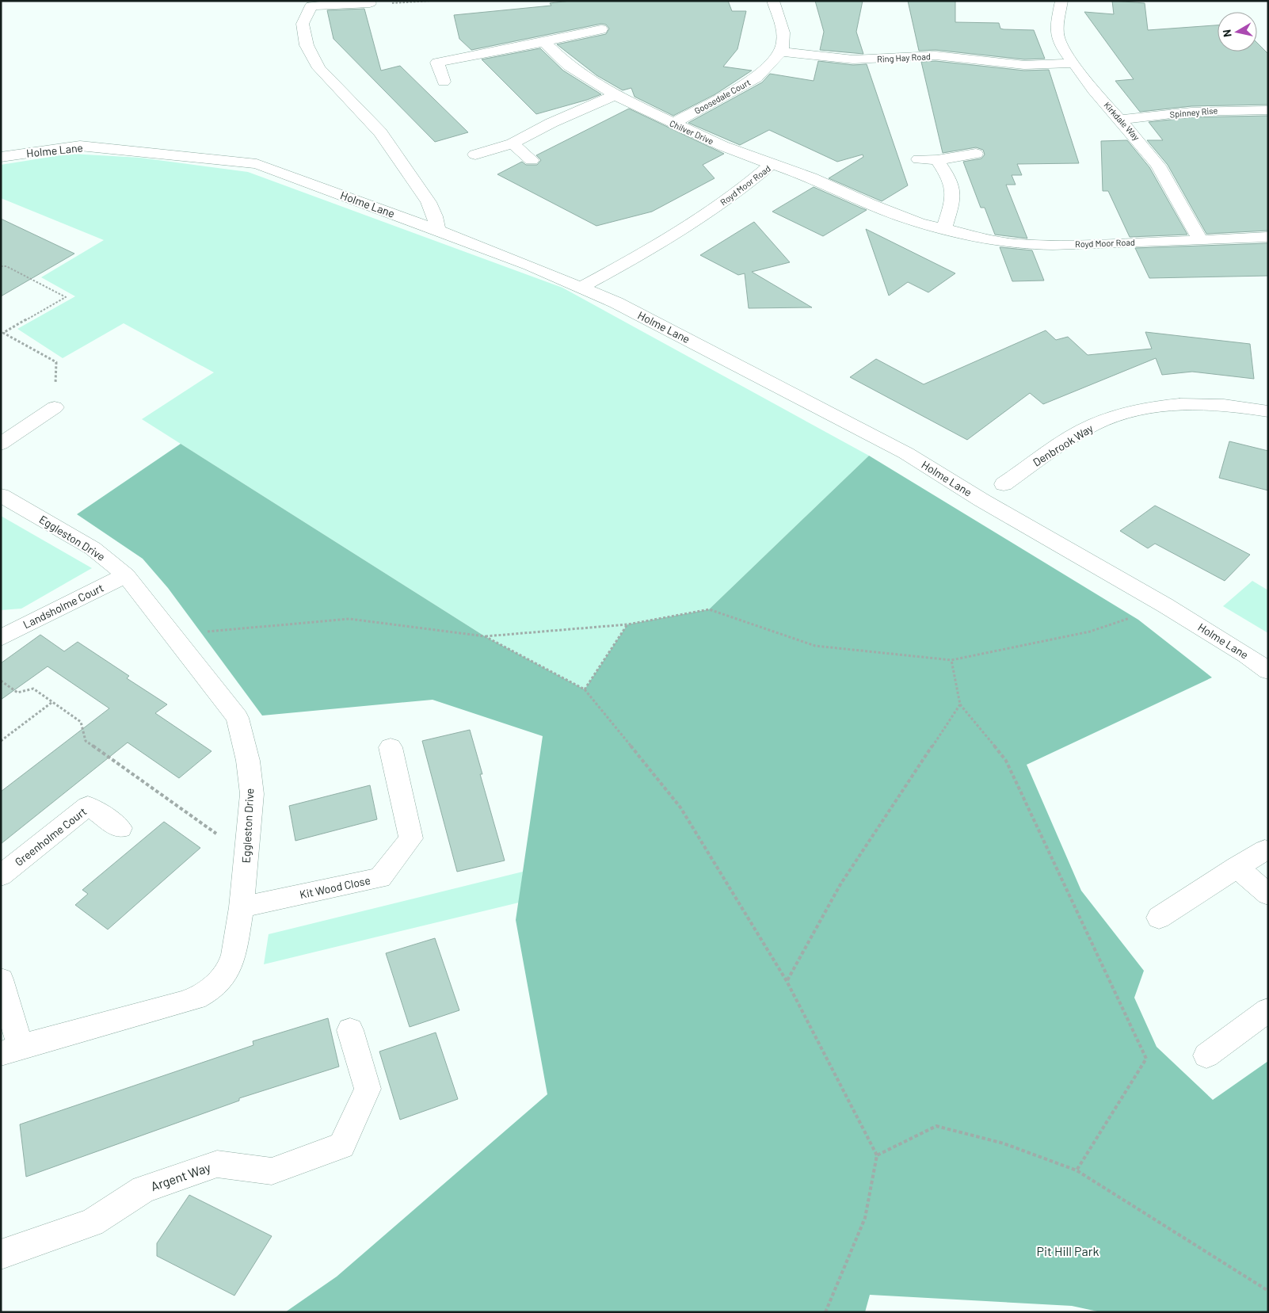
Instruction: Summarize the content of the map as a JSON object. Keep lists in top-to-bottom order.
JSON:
{
  "streets": {
    "street": [
      "Ring Hay Road",
      "Goosedale Court",
      "Spinney Rise",
      "Kirkdale Way",
      "Chilver Drive",
      "Holme Lane",
      "Royd Moor Road",
      "Denbrook Way",
      "Eggleston Drive",
      "Landsholme Court",
      "Greenholme Court",
      "Kit Wood Close",
      "Argent Way"
    ]
  },
  "crossings": [
    ["Ring Hay Road", "Goosedale Court"],
    ["Ring Hay Road", "Kirkdale Way"],
    ["Goosedale Court", "Chilver Drive"],
    ["Spinney Rise", "Kirkdale Way"],
    ["Kirkdale Way", "Royd Moor Road"],
    ["Chilver Drive", "Royd Moor Road"],
    ["Holme Lane", "Royd Moor Road"],
    ["Eggleston Drive", "Landsholme Court"],
    ["Eggleston Drive", "Kit Wood Close"]
  ],
  "parks": ["Pit Hill Park"],
  "north": "left"
}
